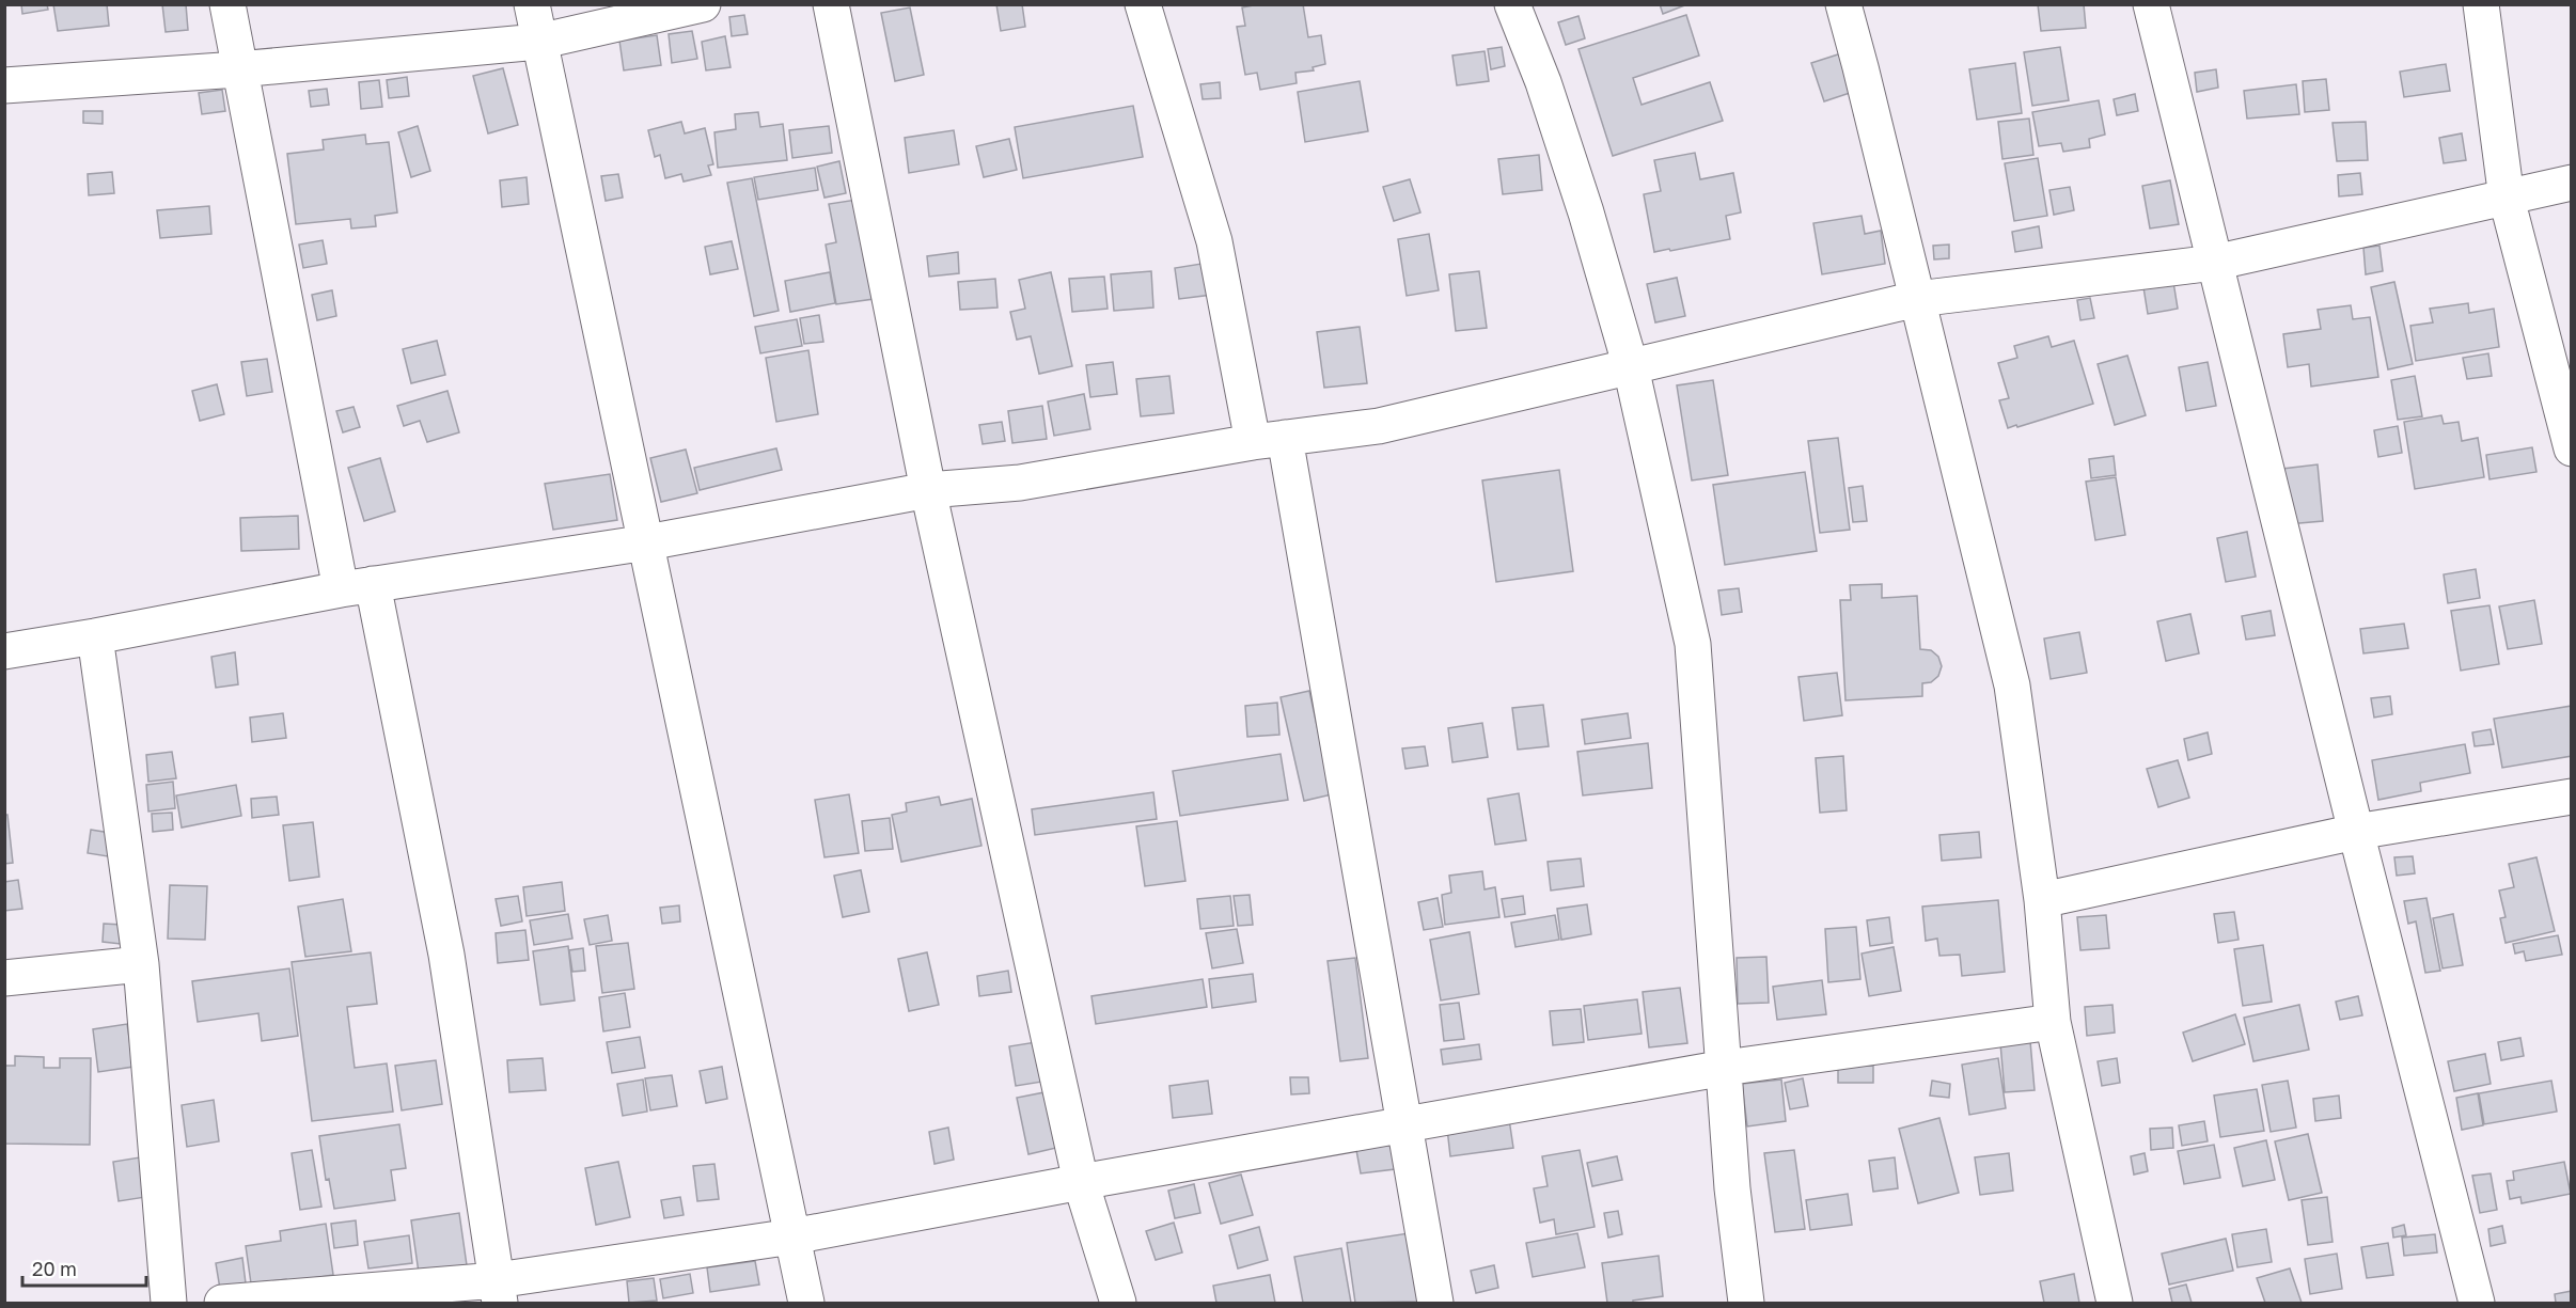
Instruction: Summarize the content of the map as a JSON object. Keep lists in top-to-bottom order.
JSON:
{
  "scale_bar": "20 m"
}
